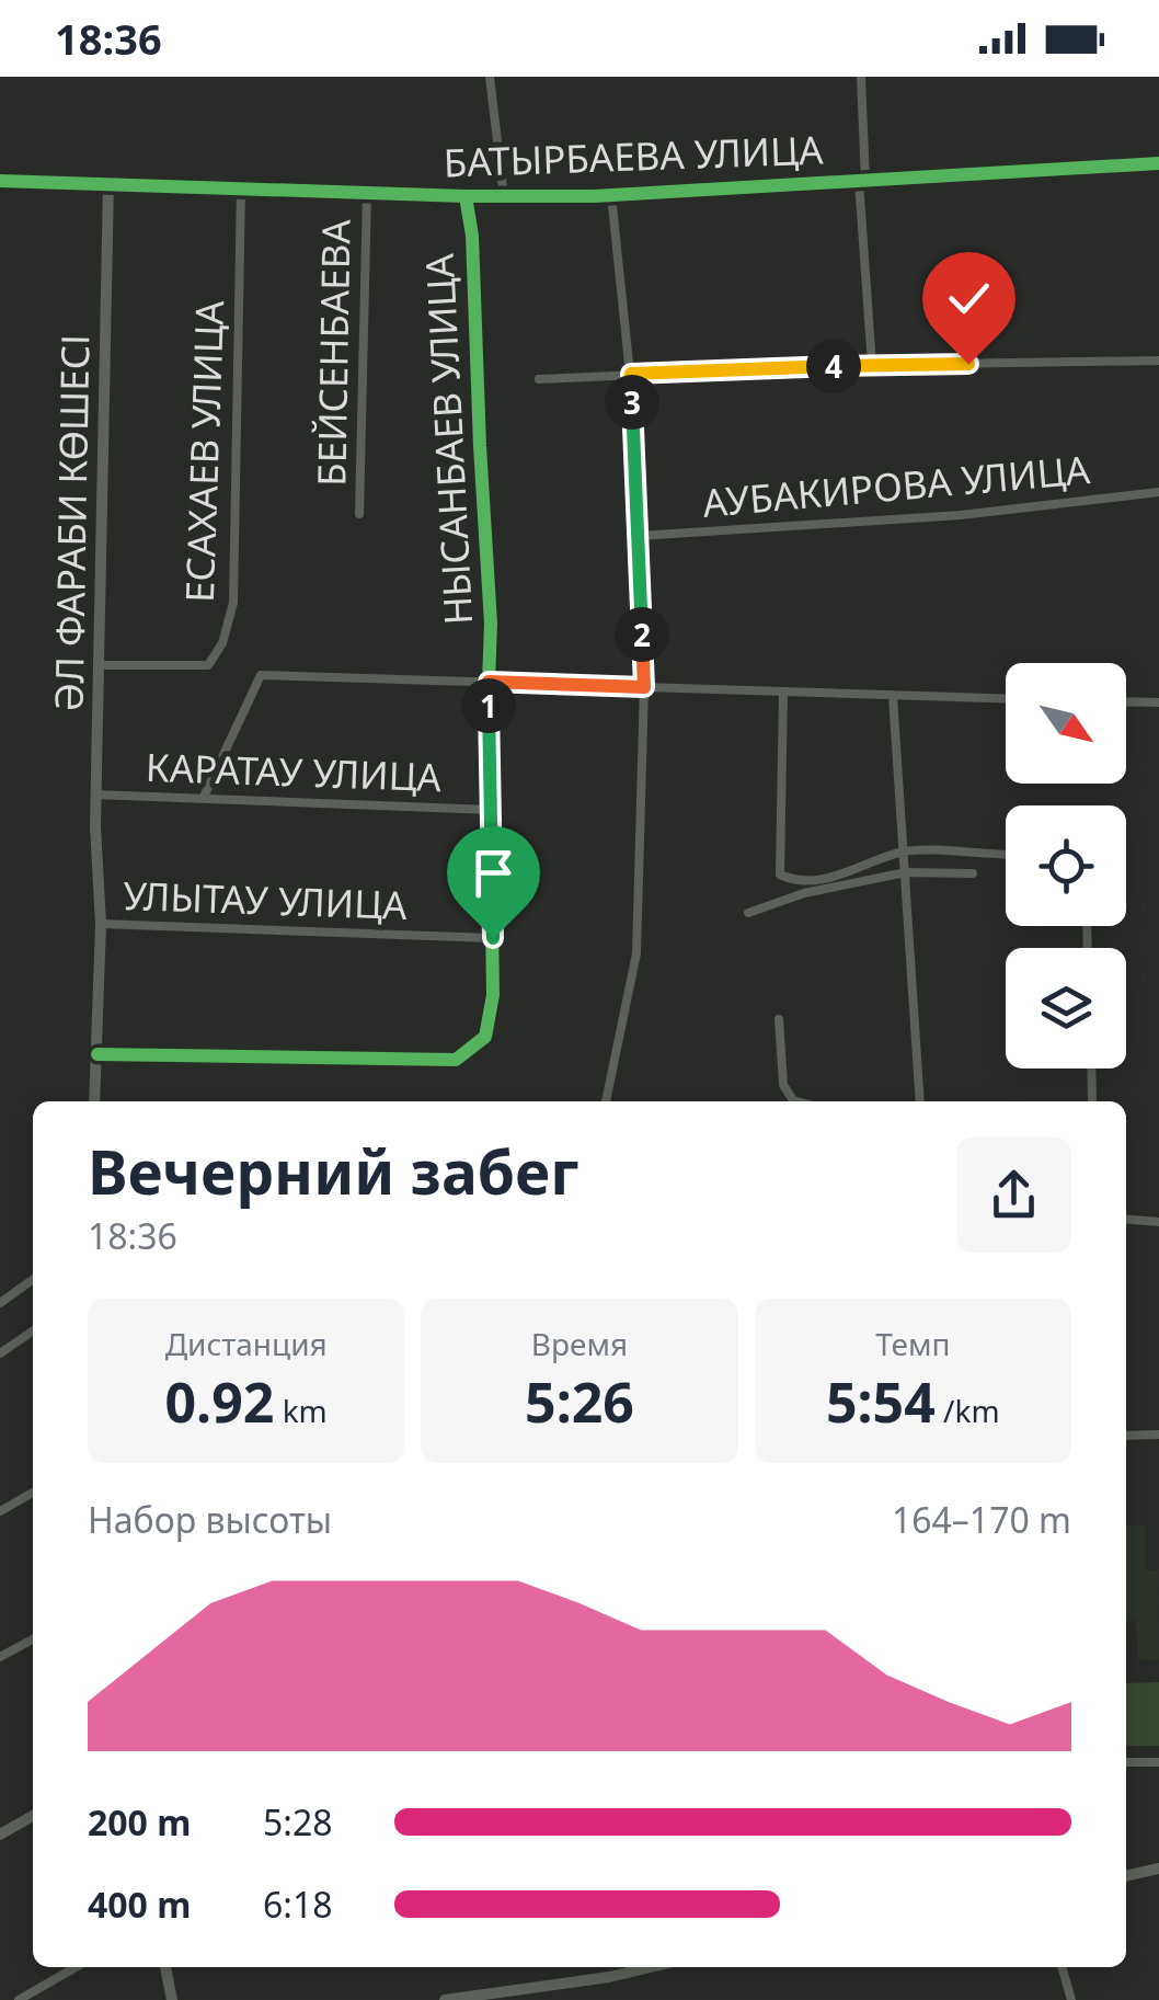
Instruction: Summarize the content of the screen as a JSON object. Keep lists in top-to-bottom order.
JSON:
{
  "streets": {
    "street": [
      "БАТЫРБАЕВА УЛИЦА",
      "БЕЙСЕНБАЕВА",
      "НЫСАНБАЕВ УЛИЦА",
      "ЕСАХАЕВ УЛИЦА",
      "АУБАКИРОВА УЛИЦА",
      "ӘЛ ФАРАБИ КӨШЕСІ",
      "КАРАТАУ УЛИЦА",
      "УЛЫТАУ УЛИЦА"
    ]
  },
  "crossings": [
    ["БАТЫРБАЕВА УЛИЦА", "БЕЙСЕНБАЕВА"],
    ["БАТЫРБАЕВА УЛИЦА", "НЫСАНБАЕВ УЛИЦА"],
    ["БАТЫРБАЕВА УЛИЦА", "ЕСАХАЕВ УЛИЦА"],
    ["БАТЫРБАЕВА УЛИЦА", "ӘЛ ФАРАБИ КӨШЕСІ"],
    ["НЫСАНБАЕВ УЛИЦА", "КАРАТАУ УЛИЦА"],
    ["НЫСАНБАЕВ УЛИЦА", "УЛЫТАУ УЛИЦА"],
    ["ЕСАХАЕВ УЛИЦА", "ӘЛ ФАРАБИ КӨШЕСІ"],
    ["ӘЛ ФАРАБИ КӨШЕСІ", "КАРАТАУ УЛИЦА"],
    ["ӘЛ ФАРАБИ КӨШЕСІ", "УЛЫТАУ УЛИЦА"]
  ],
  "north": "bottom right",
  "page": {
    "status": "18:36",
    "pins": [
      "4",
      "3",
      "2",
      "1"
    ],
    "heading": ["Вечерний забег", "18:36"],
    "stats": [
      ["Дистанция", "0.92 km"],
      ["Время", "5:26"],
      ["Темп", "5:54 /km"]
    ],
    "chart": ["Набор высоты", "164–170 m"],
    "list": [
      {
        "name": "200 m",
        "note": "5:28"
      },
      {
        "name": "400 m",
        "note": "6:18"
      }
    ]
  }
}
